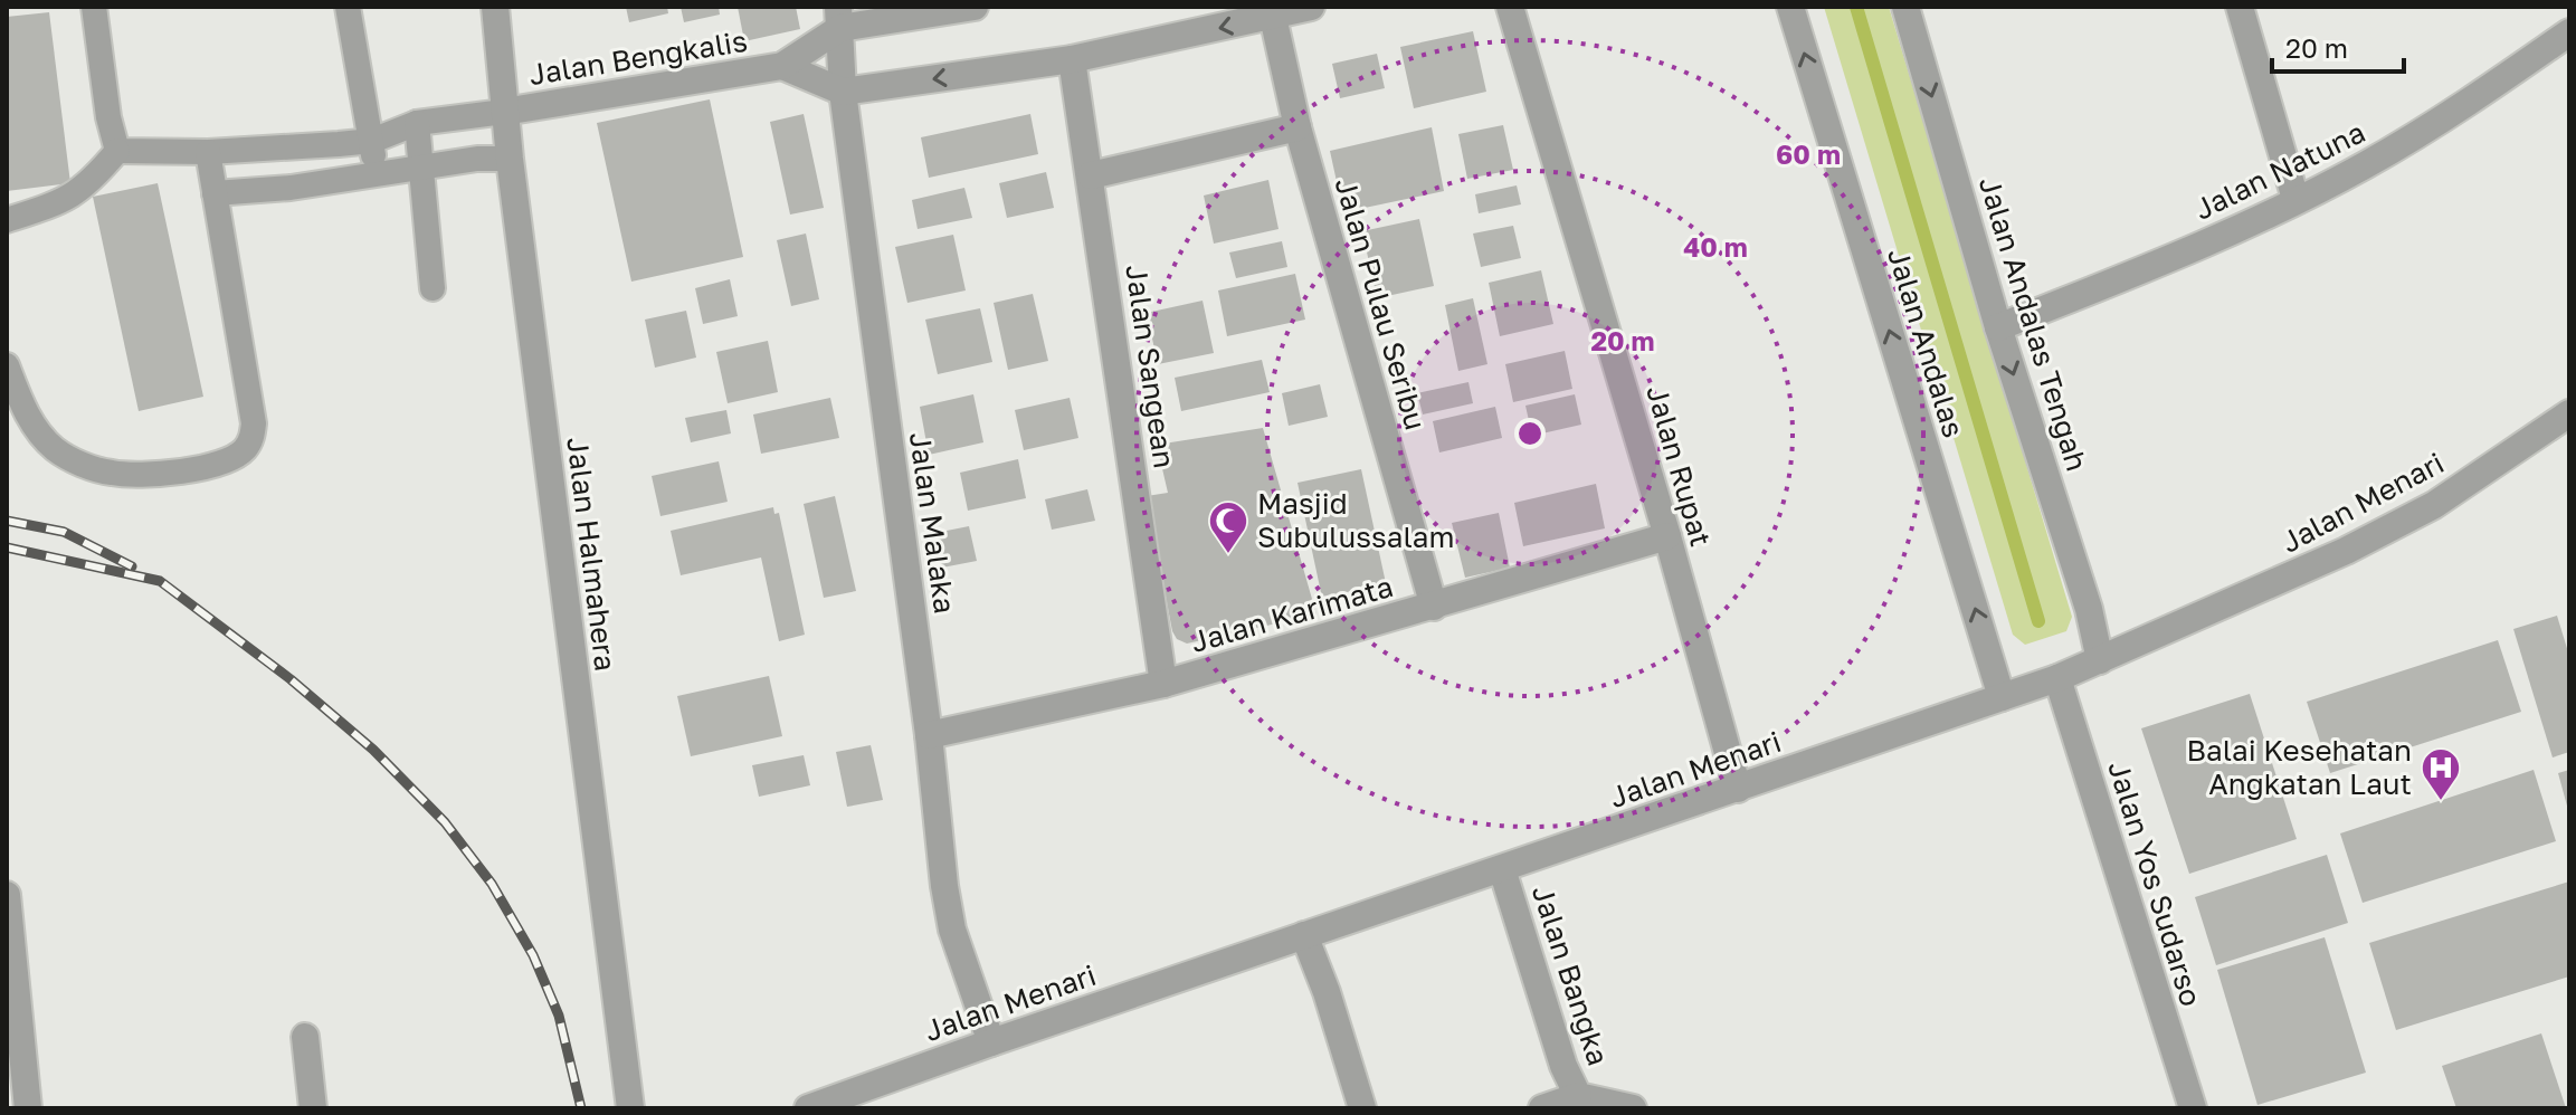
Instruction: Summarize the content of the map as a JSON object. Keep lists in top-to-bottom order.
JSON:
{
  "streets": {
    "street": [
      "Jalan Bengkalis",
      "Jalan Natuna",
      "Jalan Pulau Seribu",
      "Jalan Andalas Tengah",
      "Jalan Andalas",
      "Jalan Sangean",
      "Jalan Rupat",
      "Jalan Menari",
      "Jalan Malaka",
      "Jalan Halmahera",
      "Jalan Karimata",
      "Jalan Yos Sudarso",
      "Jalan Bangka"
    ]
  },
  "crossings": [
    ["Jalan Bengkalis", "Jalan Malaka"],
    ["Jalan Bengkalis", "Jalan Halmahera"],
    ["Jalan Natuna", "Jalan Andalas Tengah"],
    ["Jalan Pulau Seribu", "Jalan Karimata"],
    ["Jalan Andalas Tengah", "Jalan Menari"],
    ["Jalan Andalas", "Jalan Menari"],
    ["Jalan Sangean", "Jalan Karimata"],
    ["Jalan Rupat", "Jalan Menari"],
    ["Jalan Rupat", "Jalan Karimata"],
    ["Jalan Menari", "Jalan Malaka"],
    ["Jalan Menari", "Jalan Yos Sudarso"],
    ["Jalan Menari", "Jalan Bangka"],
    ["Jalan Malaka", "Jalan Karimata"]
  ],
  "one_way": ["Jalan Andalas Tengah", "Jalan Andalas"],
  "places": {
    "mosque": ["Masjid Subulussalam"],
    "hospital": ["Balai Kesehatan Angkatan Laut"]
  },
  "scale_bar": "20 m",
  "rings": ["60 m", "40 m", "20 m"]
}
